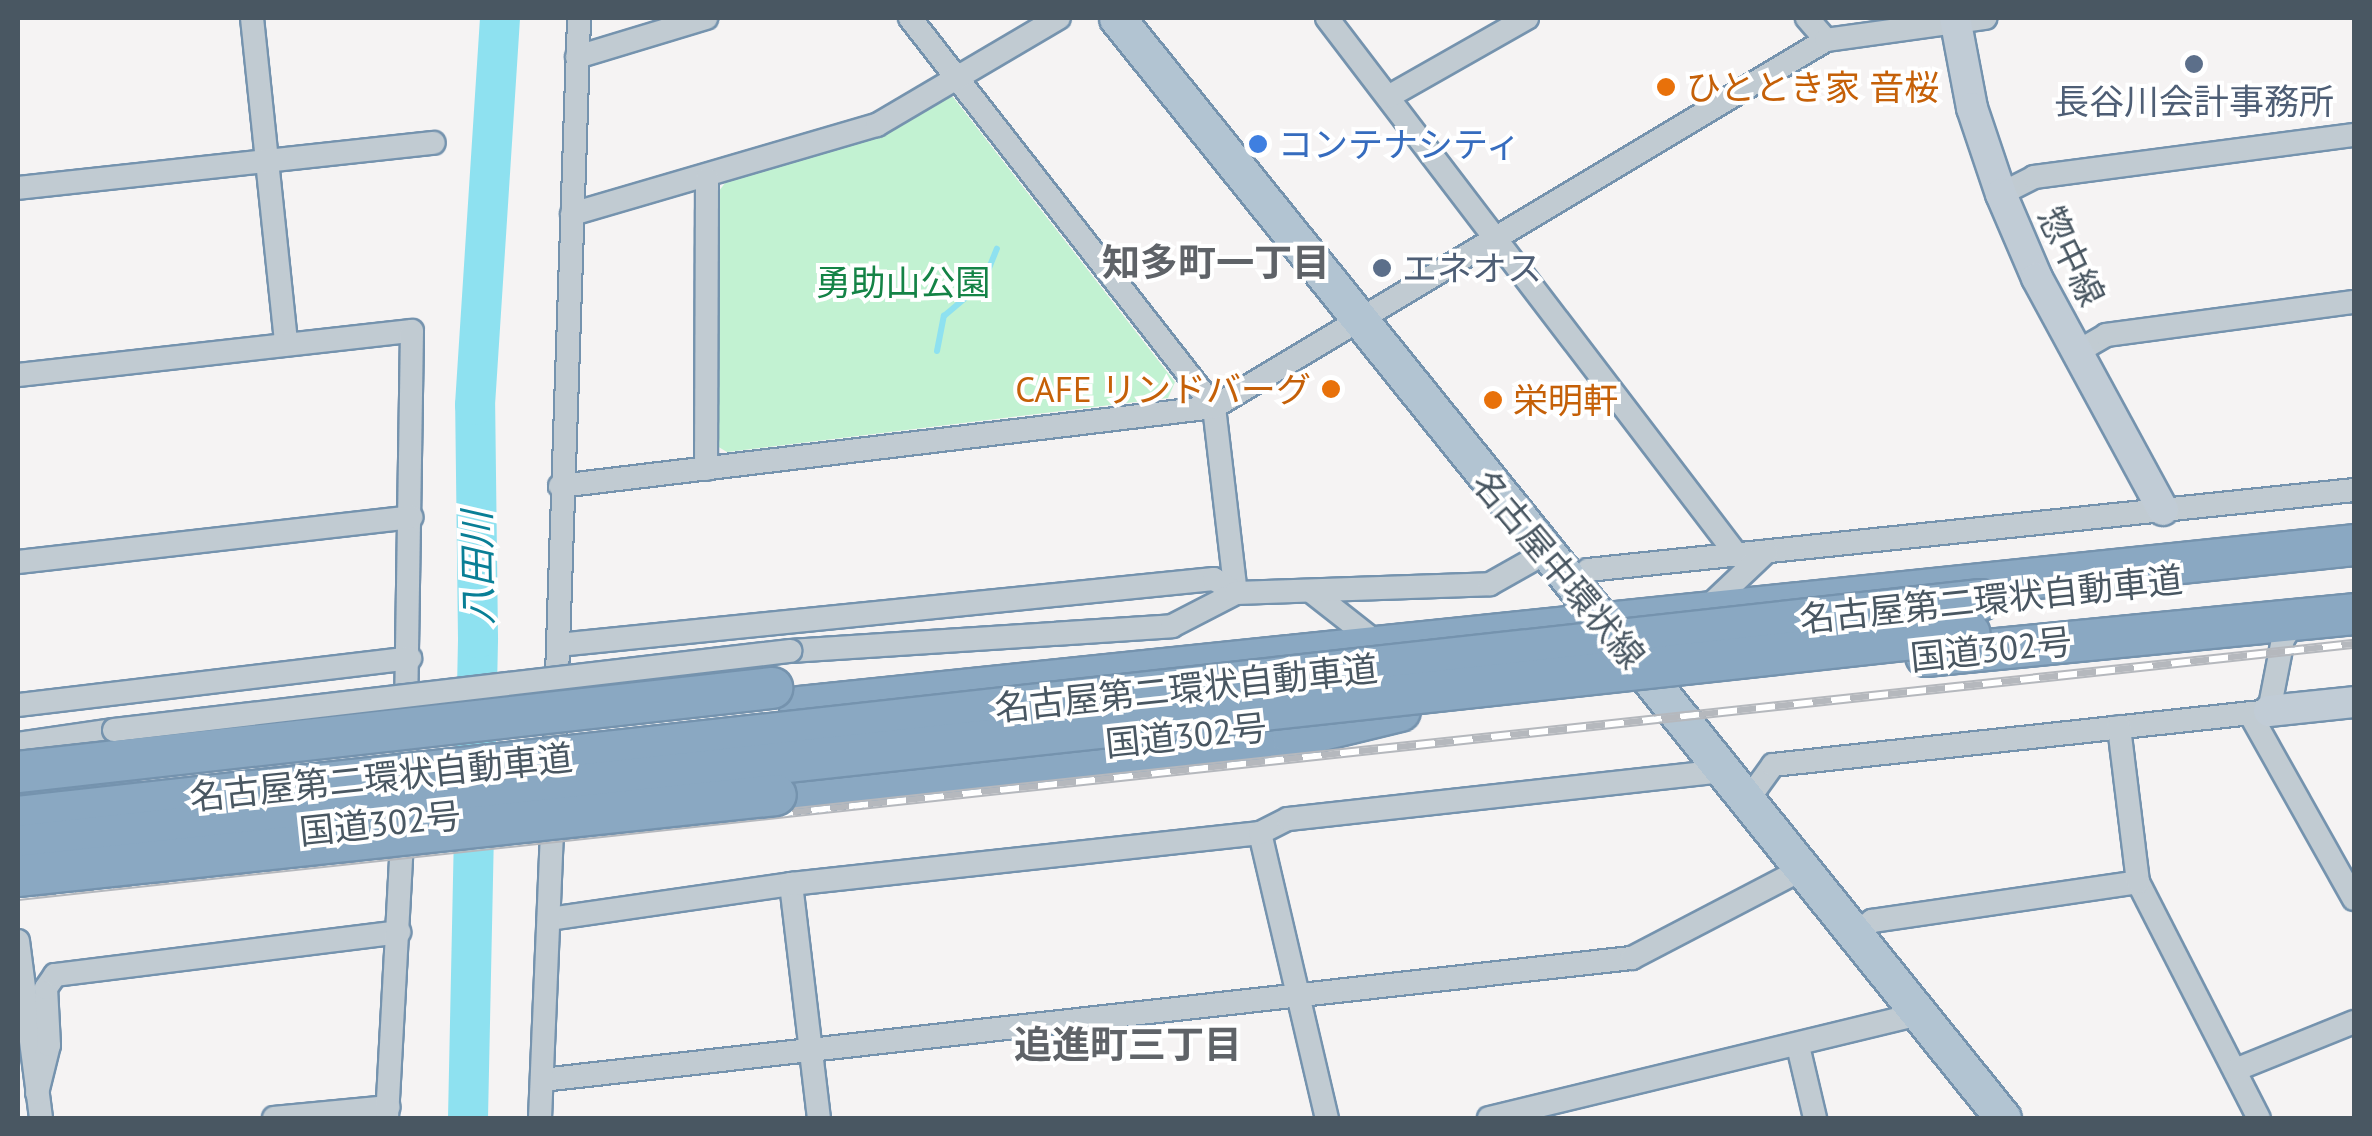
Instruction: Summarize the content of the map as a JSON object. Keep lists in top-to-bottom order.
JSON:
{
  "streets": {
    "highway": ["名古屋第二環状自動車道", "国道302号"],
    "main road": ["名古屋中環状線"],
    "street": ["惣中線"]
  },
  "crossings": [
    ["名古屋中環状線", "国道302号"]
  ],
  "districts": ["知多町一丁目", "追進町三丁目"],
  "water": ["八田川"],
  "parks": ["勇助山公園"],
  "places": [
    "長谷川会計事務所",
    "ひととき家 音桜",
    "コンテナシティ",
    "エネオス",
    "CAFE リンドバーグ",
    "栄明軒"
  ]
}
